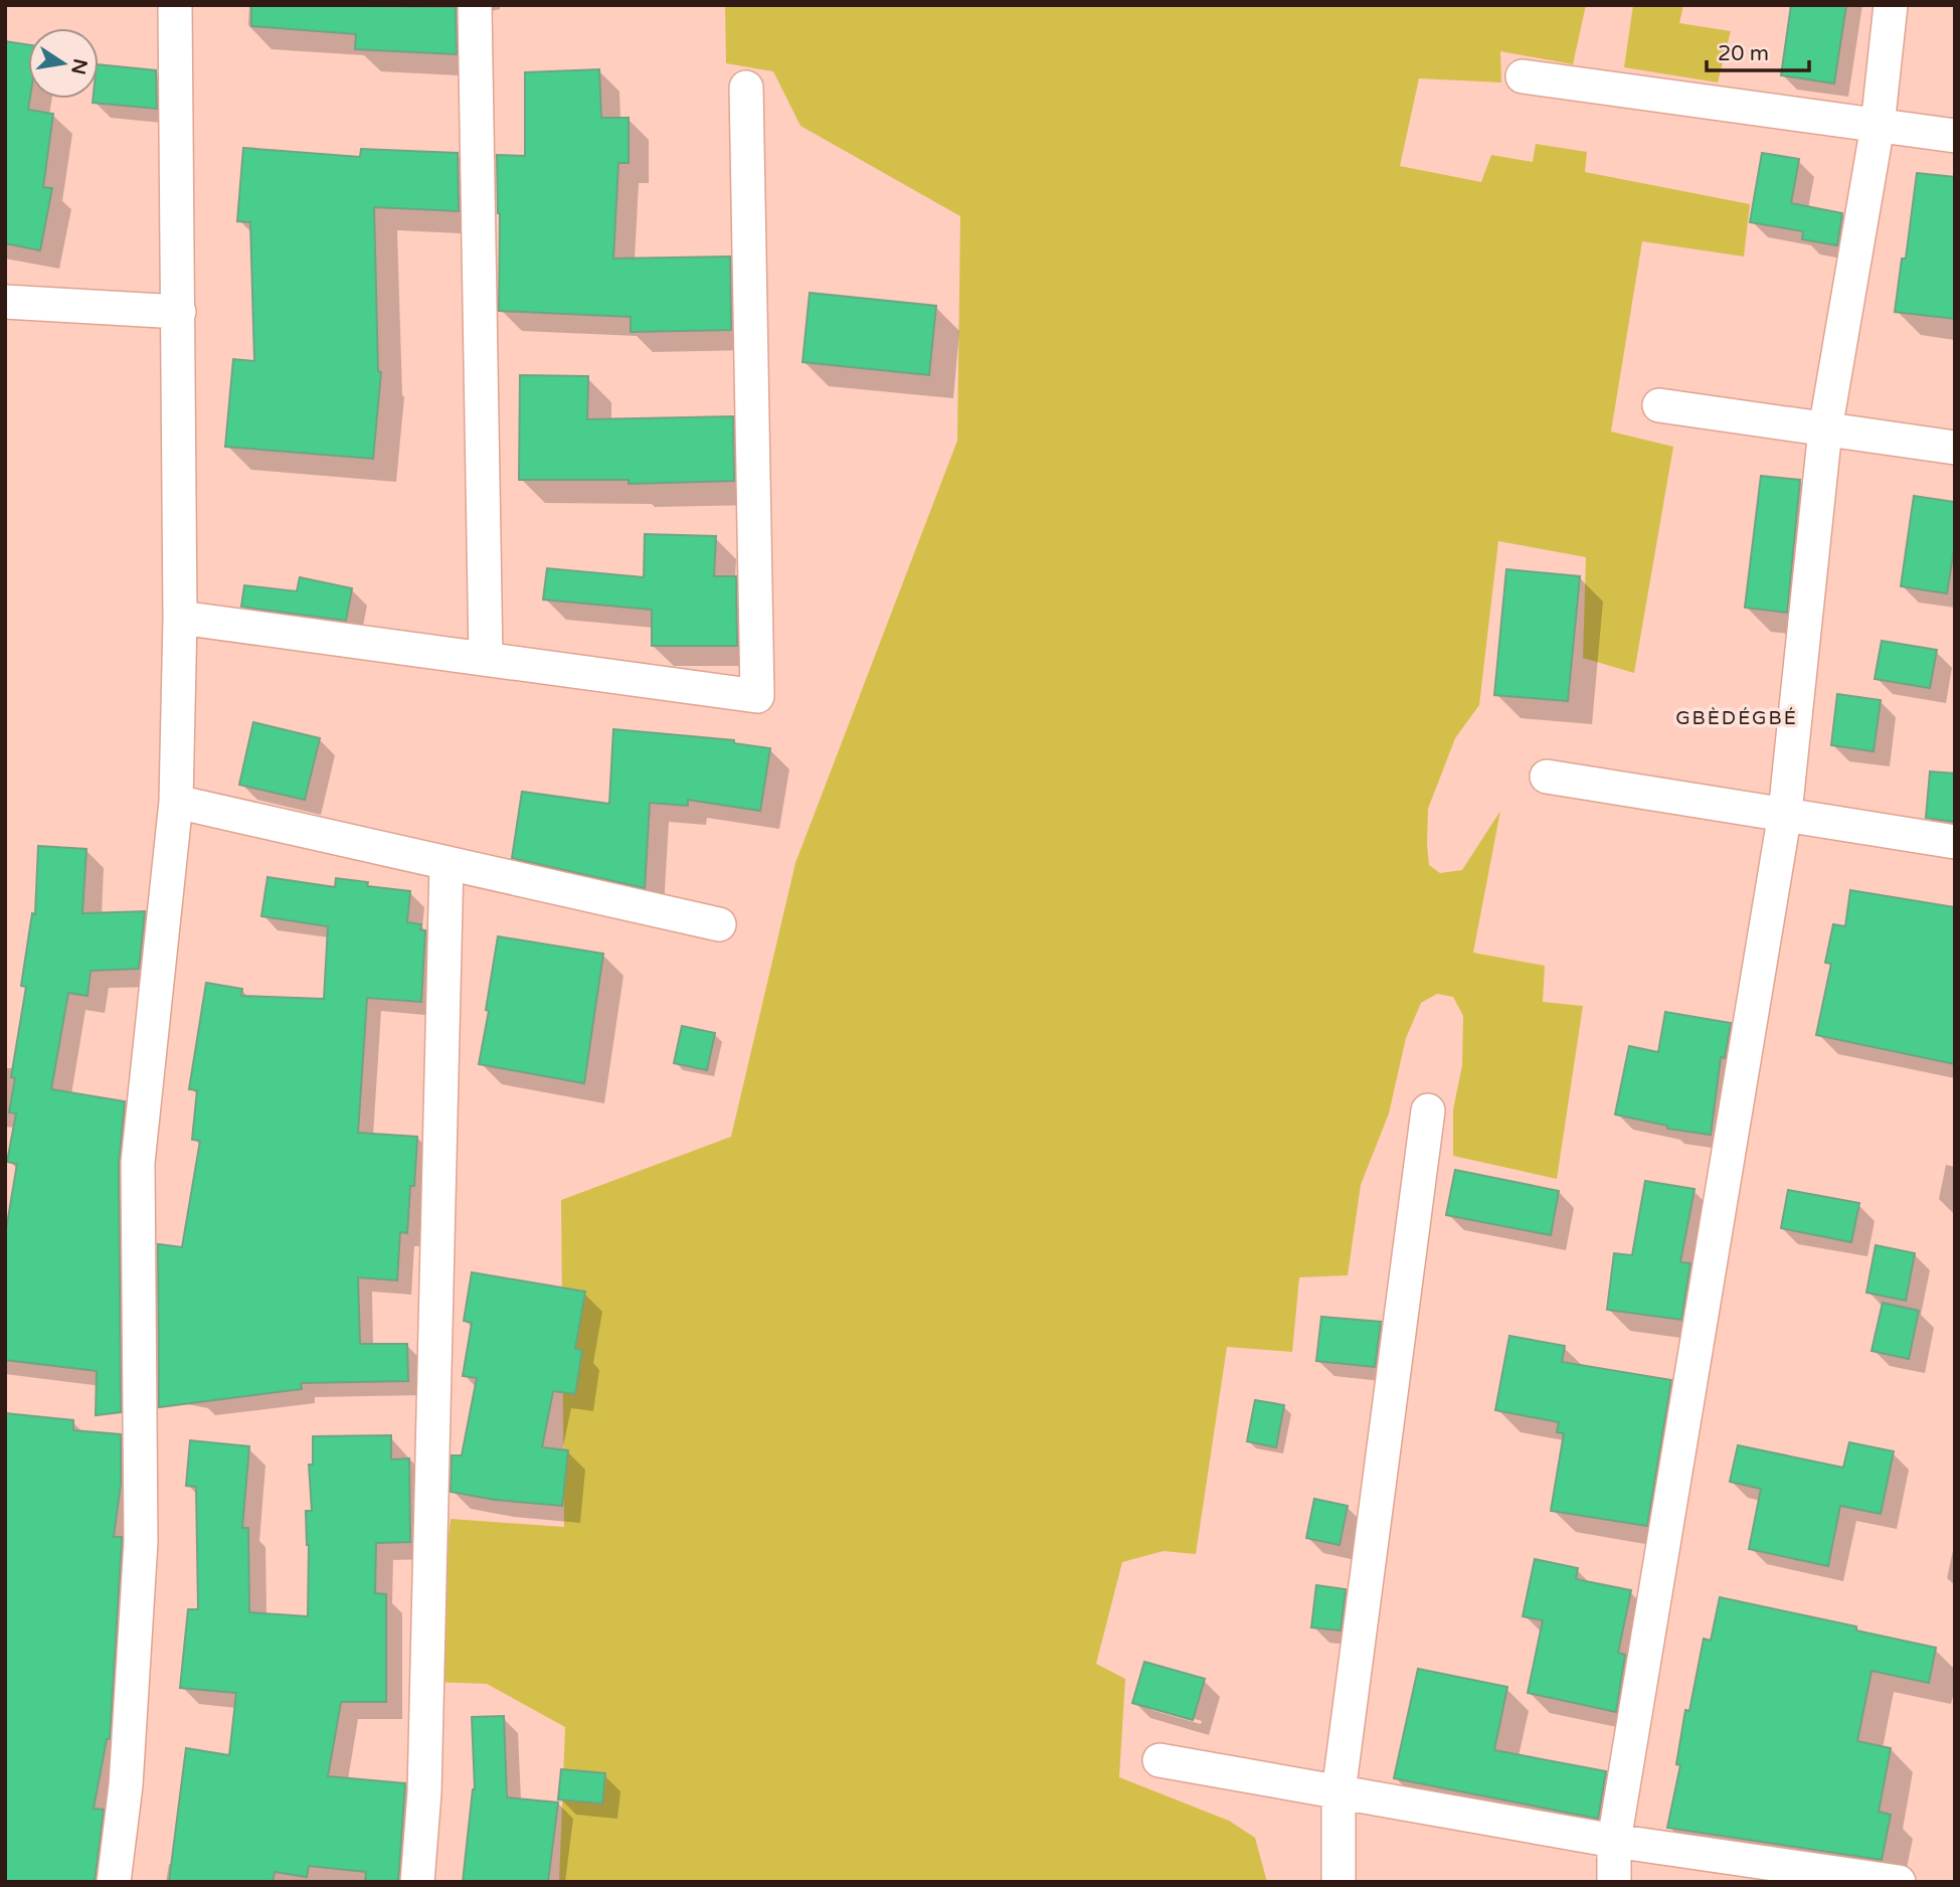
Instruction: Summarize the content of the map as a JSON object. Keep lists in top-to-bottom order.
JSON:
{
  "districts": ["GBÈDÉGBÉ"],
  "scale_bar": "20 m",
  "north": "right"
}
